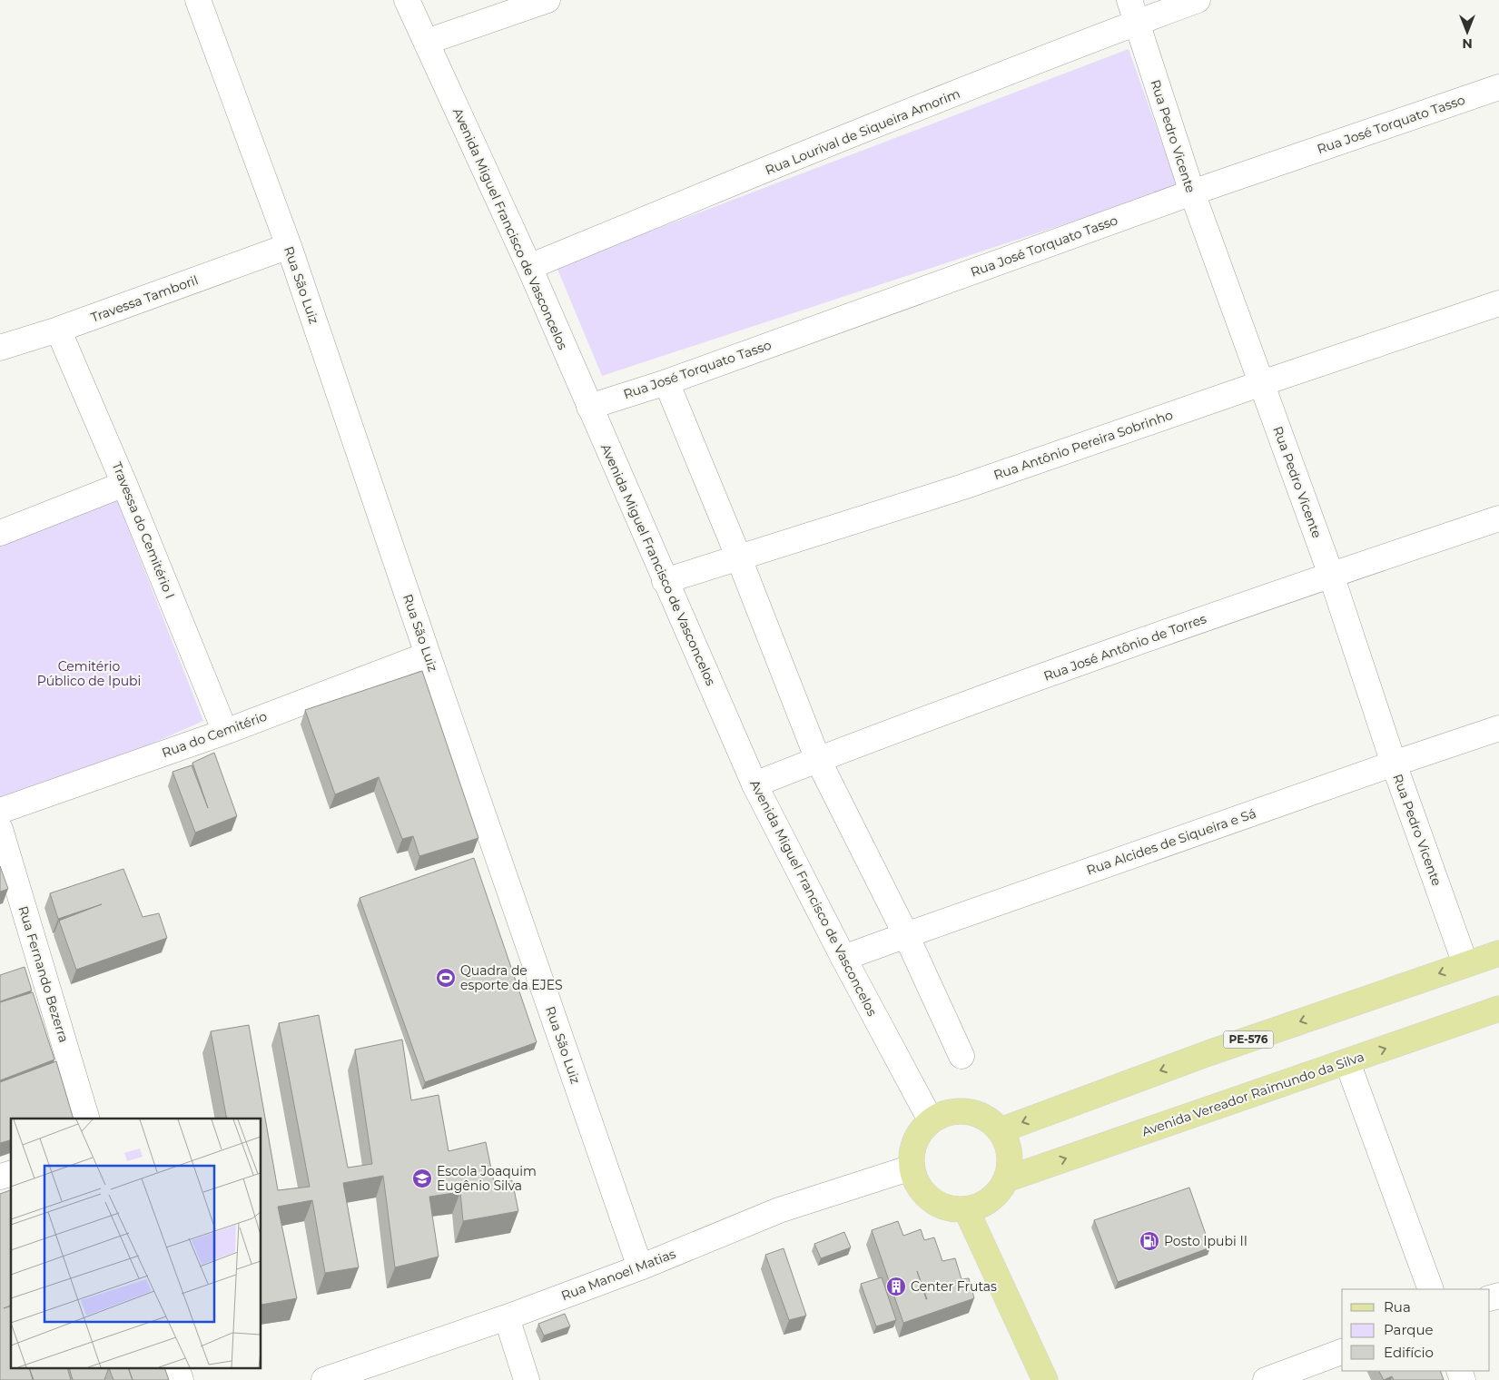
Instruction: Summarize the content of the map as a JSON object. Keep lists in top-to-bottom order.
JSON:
{
  "streets": {
    "main road": ["PE-576", "Avenida Vereador Raimundo da Silva"],
    "street": [
      "Rua José Torquato Tasso",
      "Rua Lourival de Siqueira Amorim",
      "Rua Pedro Vicente",
      "Avenida Miguel Francisco de Vasconcelos",
      "Rua São Luiz",
      "Travessa Tamboril",
      "Rua Antônio Pereira Sobrinho",
      "Travessa do Cemitério I",
      "Rua José Antônio de Torres",
      "Rua do Cemitério",
      "Rua Alcides de Siqueira e Sá",
      "Rua Fernando Bezerra",
      "Rua Manoel Matias"
    ]
  },
  "crossings": [
    ["Rua José Torquato Tasso", "Rua Pedro Vicente"],
    ["Rua José Torquato Tasso", "Avenida Miguel Francisco de Vasconcelos"],
    ["Rua Lourival de Siqueira Amorim", "Rua Pedro Vicente"],
    ["Rua Lourival de Siqueira Amorim", "Avenida Miguel Francisco de Vasconcelos"],
    ["Rua Pedro Vicente", "Rua Antônio Pereira Sobrinho"],
    ["Rua Pedro Vicente", "Rua José Antônio de Torres"],
    ["Rua Pedro Vicente", "Rua Alcides de Siqueira e Sá"],
    ["Rua Pedro Vicente", "PE-576"],
    ["Avenida Miguel Francisco de Vasconcelos", "Rua Antônio Pereira Sobrinho"],
    ["Avenida Miguel Francisco de Vasconcelos", "Rua José Antônio de Torres"],
    ["Avenida Miguel Francisco de Vasconcelos", "Rua Alcides de Siqueira e Sá"],
    ["Avenida Miguel Francisco de Vasconcelos", "PE-576"],
    ["Avenida Miguel Francisco de Vasconcelos", "Avenida Vereador Raimundo da Silva"],
    ["Avenida Miguel Francisco de Vasconcelos", "Rua Manoel Matias"],
    ["Rua São Luiz", "Travessa Tamboril"],
    ["Rua São Luiz", "Rua do Cemitério"],
    ["Rua São Luiz", "Rua Manoel Matias"],
    ["Travessa Tamboril", "Travessa do Cemitério I"],
    ["Travessa do Cemitério I", "Rua do Cemitério"],
    ["PE-576", "Avenida Vereador Raimundo da Silva"],
    ["PE-576", "Rua Manoel Matias"],
    ["Avenida Vereador Raimundo da Silva", "Rua Manoel Matias"]
  ],
  "parks": ["Cemitério Público de Ipubi"],
  "places": {
    "sports": ["Quadra de esporte da EJES"],
    "school or university": ["Escola Joaquim Eugênio Silva"],
    "fuel station": ["Posto Ipubi II"],
    "building": ["Center Frutas"]
  },
  "legend": ["Rua", "Parque", "Edifício"],
  "north": "bottom"
}
